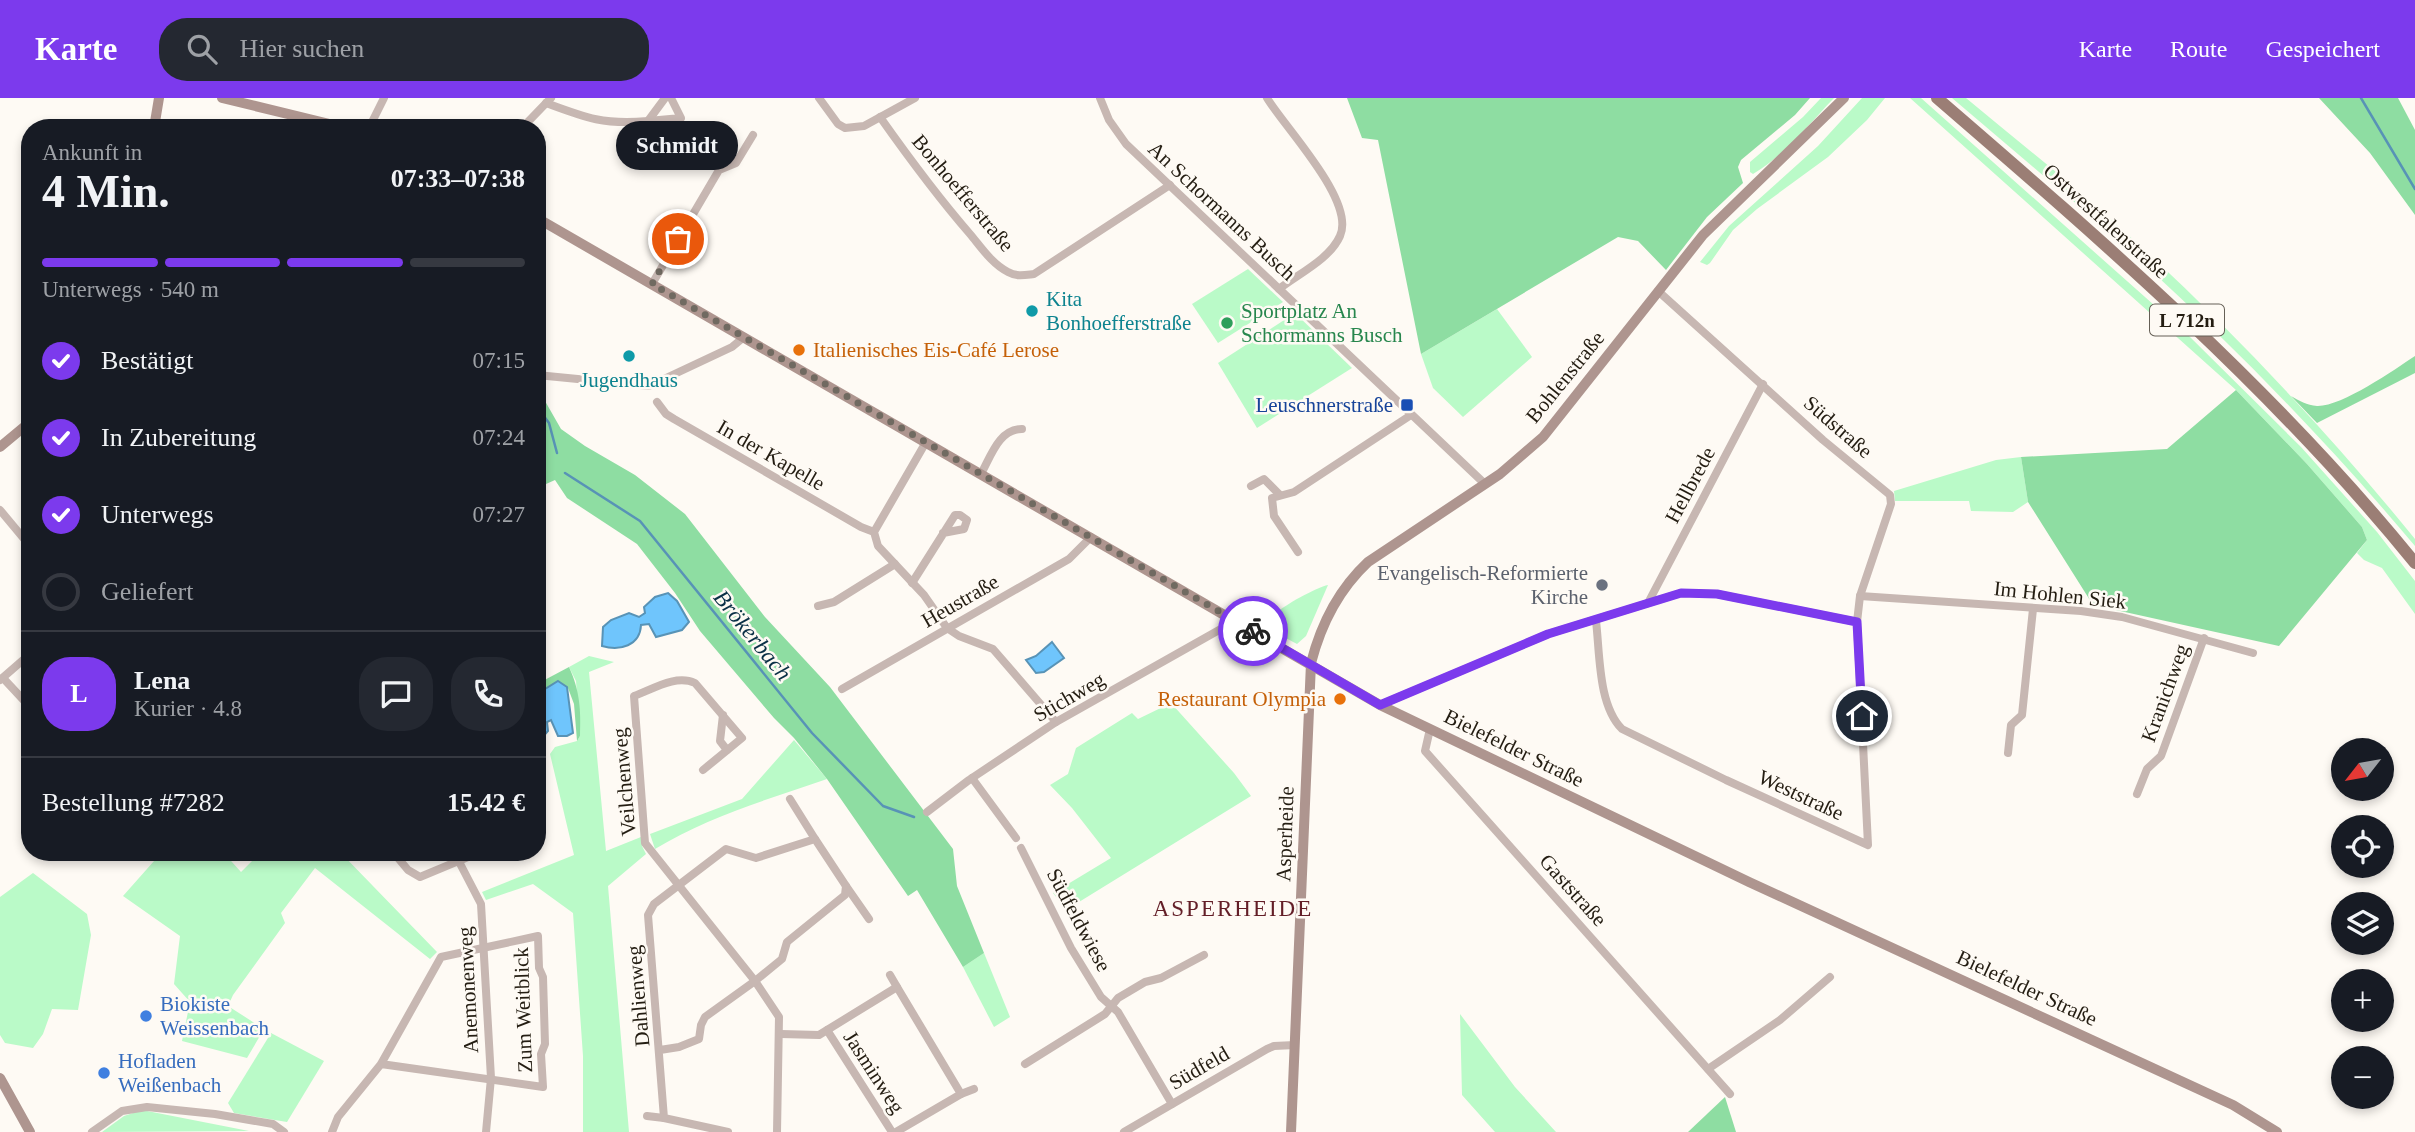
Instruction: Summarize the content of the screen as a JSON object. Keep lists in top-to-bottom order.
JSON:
{
  "streets": {
    "main road": [
      "Ostwestfalenstraße",
      "L 712n",
      "Bohlenstraße",
      "Bielefelder Straße",
      "Asperheide"
    ],
    "street": [
      "Bonhoefferstraße",
      "An Schormanns Busch",
      "Südstraße",
      "In der Kapelle",
      "Hellbrede",
      "Im Hohlen Siek",
      "Heustraße",
      "Kranichweg",
      "Stichweg",
      "Veilchenweg",
      "Weststraße",
      "Gaststraße",
      "Südfeldwiese",
      "Anemonenweg",
      "Dahlienweg",
      "Zum Weitblick",
      "Südfeld",
      "Jasminweg"
    ]
  },
  "crossings": [
    ["Bonhoefferstraße", "An Schormanns Busch"],
    ["An Schormanns Busch", "Bohlenstraße"],
    ["Bohlenstraße", "Südstraße"],
    ["Bohlenstraße", "Bielefelder Straße"],
    ["Bohlenstraße", "Asperheide"],
    ["Südstraße", "Hellbrede"],
    ["Südstraße", "Im Hohlen Siek"],
    ["Südstraße", "Weststraße"],
    ["Im Hohlen Siek", "Kranichweg"],
    ["Heustraße", "Bielefelder Straße"],
    ["Stichweg", "Bielefelder Straße"],
    ["Bielefelder Straße", "Asperheide"],
    ["Bielefelder Straße", "Gaststraße"],
    ["Veilchenweg", "Dahlienweg"],
    ["Asperheide", "Südfeld"],
    ["Südfeldwiese", "Südfeld"],
    ["Anemonenweg", "Zum Weitblick"]
  ],
  "districts": ["ASPERHEIDE"],
  "water": ["Brökerbach"],
  "places": {
    "other": [
      "Schmidt",
      "Kita Bonhoefferstraße",
      "Sportplatz An Schormanns Busch",
      "Italienisches Eis-Café Lerose",
      "Jugendhaus",
      "Evangelisch-Reformierte Kirche",
      "Restaurant Olympia",
      "Biokiste Weissenbach",
      "Hofladen Weißenbach"
    ],
    "transit": ["Leuschnerstraße"]
  },
  "north": "bottom left",
  "page": {
    "header": "Karte",
    "search": "Hier suchen",
    "nav": ["Karte", "Route", "Gespeichert"],
    "heading": ["4 Min.", "Ankunft in", "07:33–07:38"],
    "panel": [
      "Lena",
      "Kurier · 4.8",
      "Bestellung #7282",
      "15.42 €"
    ],
    "bubble": "Schmidt",
    "bar": "Unterwegs · 540 m",
    "list": [
      ["Bestätigt", "07:15"],
      ["In Zubereitung", "07:24"],
      ["Unterwegs", "07:27"],
      "Geliefert"
    ],
    "round": "L",
    "map_buttons": ["+", "−"]
  }
}
